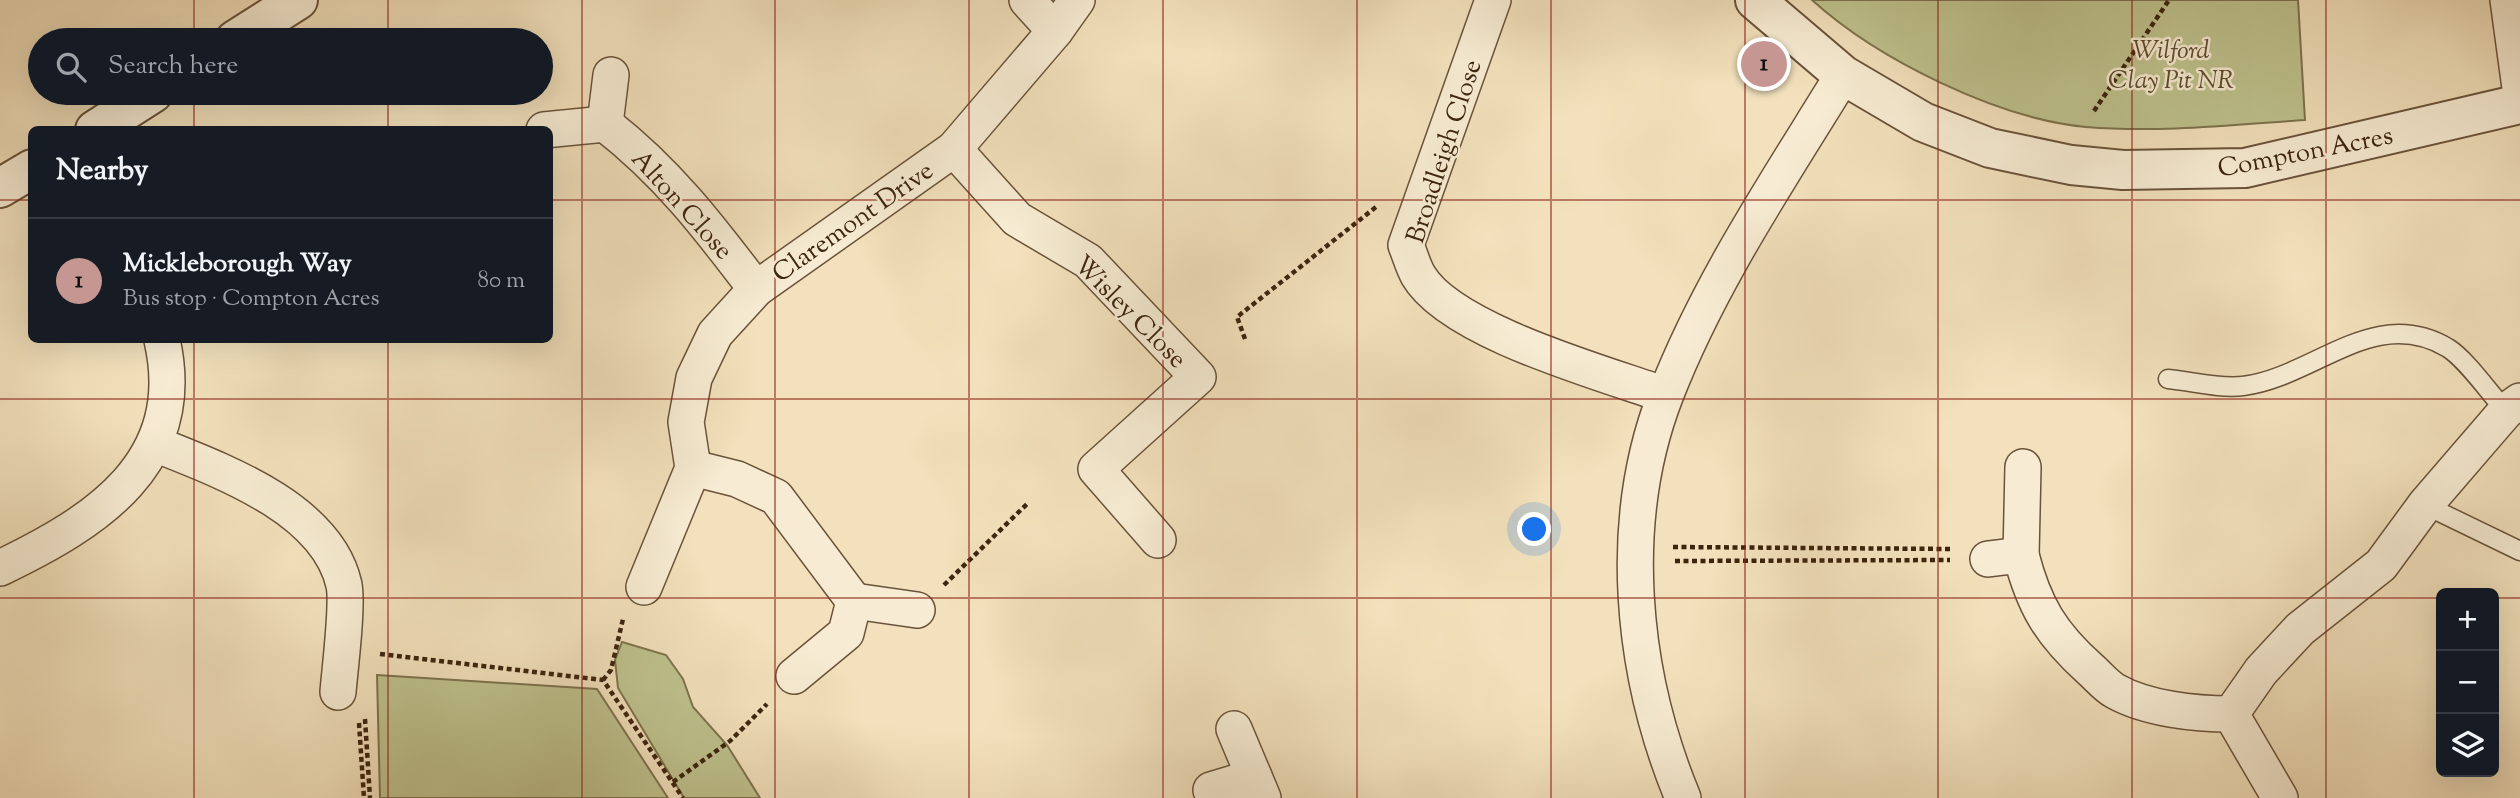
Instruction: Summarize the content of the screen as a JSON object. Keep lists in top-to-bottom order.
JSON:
{
  "streets": {
    "street": [
      "Broadleigh Close",
      "Compton Acres",
      "Alton Close",
      "Claremont Drive",
      "Wisley Close"
    ]
  },
  "crossings": [
    ["Alton Close", "Claremont Drive"],
    ["Claremont Drive", "Wisley Close"]
  ],
  "parks": ["Wilford Clay Pit NR"],
  "page": {
    "search": "Search here",
    "pins": "1",
    "heading": "Nearby",
    "list": [
      {
        "mark": "1",
        "name": "Mickleborough Way",
        "note": "Bus stop · Compton Acres",
        "value": "80 m"
      }
    ],
    "map_buttons": ["+", "−"]
  }
}
